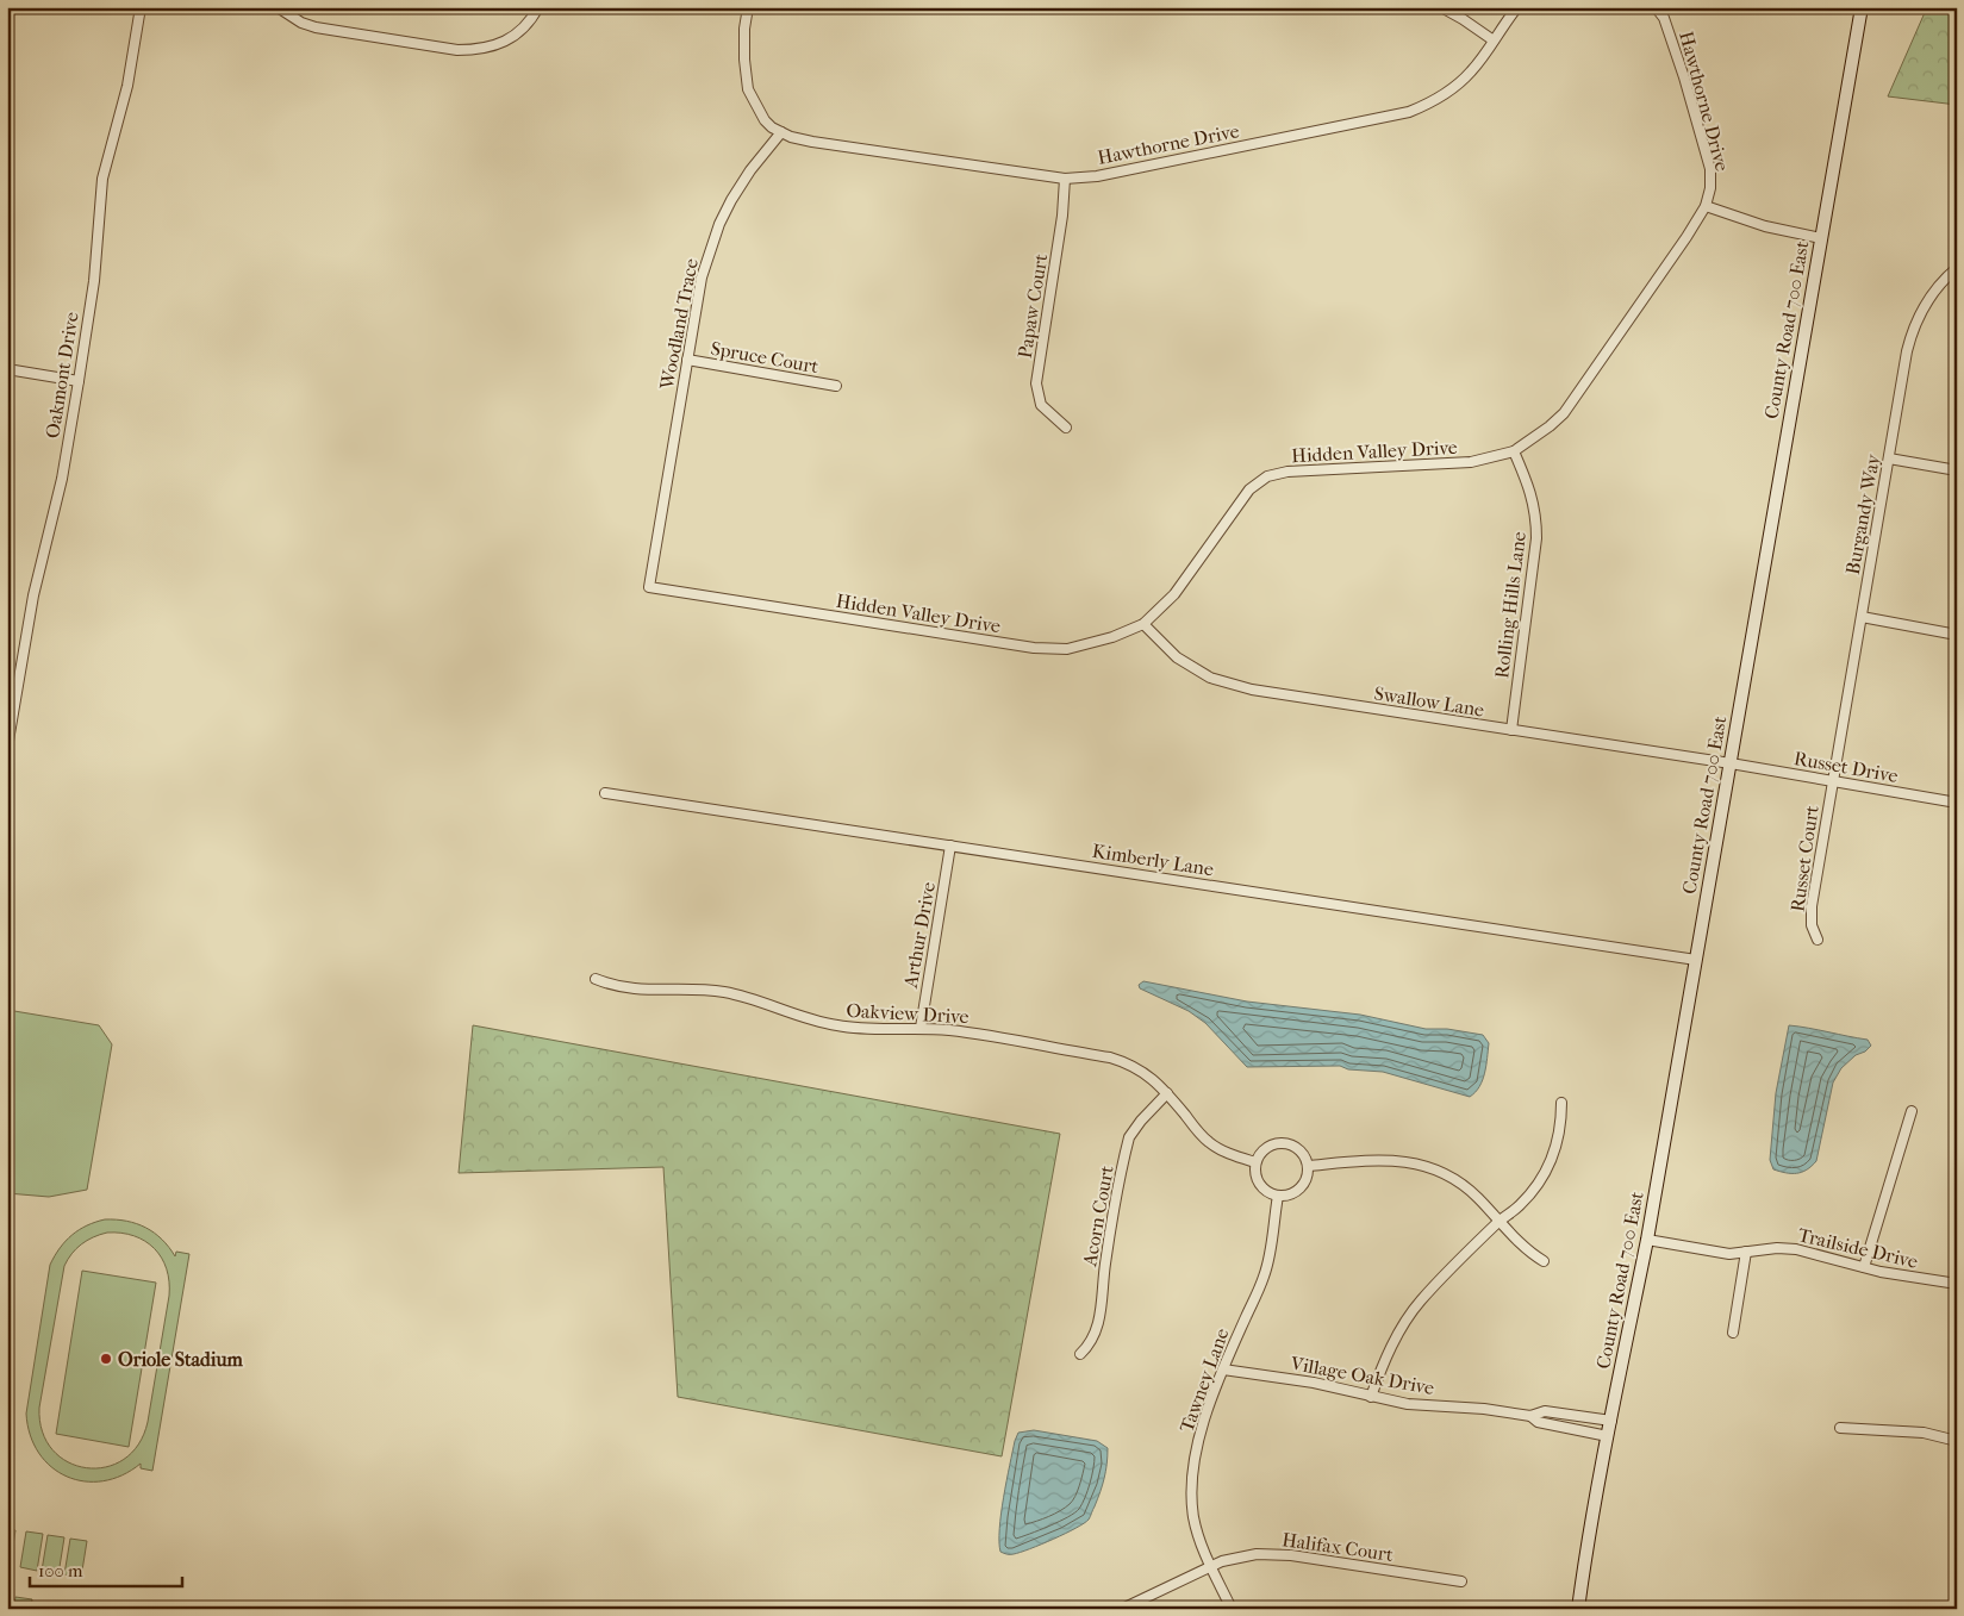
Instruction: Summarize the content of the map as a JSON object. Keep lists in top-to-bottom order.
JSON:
{
  "streets": {
    "main road": ["County Road 700 East"],
    "street": [
      "Hawthorne Drive",
      "Papaw Court",
      "Woodland Trace",
      "Spruce Court",
      "Oakmont Drive",
      "Hidden Valley Drive",
      "Burgandy Way",
      "Rolling Hills Lane",
      "Swallow Lane",
      "Russet Drive",
      "Russet Court",
      "Kimberly Lane",
      "Arthur Drive",
      "Oakview Drive",
      "Acorn Court",
      "Trailside Drive",
      "Village Oak Drive",
      "Tawney Lane",
      "Halifax Court"
    ]
  },
  "crossings": [
    ["Hawthorne Drive", "Papaw Court"],
    ["Hawthorne Drive", "Woodland Trace"],
    ["Hawthorne Drive", "Hidden Valley Drive"],
    ["Woodland Trace", "Spruce Court"],
    ["Woodland Trace", "Hidden Valley Drive"],
    ["County Road 700 East", "Swallow Lane"],
    ["County Road 700 East", "Russet Drive"],
    ["County Road 700 East", "Kimberly Lane"],
    ["County Road 700 East", "Trailside Drive"],
    ["County Road 700 East", "Village Oak Drive"],
    ["Hidden Valley Drive", "Rolling Hills Lane"],
    ["Hidden Valley Drive", "Swallow Lane"],
    ["Burgandy Way", "Russet Drive"],
    ["Burgandy Way", "Russet Court"],
    ["Rolling Hills Lane", "Swallow Lane"],
    ["Swallow Lane", "Russet Drive"],
    ["Russet Drive", "Russet Court"],
    ["Kimberly Lane", "Arthur Drive"],
    ["Arthur Drive", "Oakview Drive"],
    ["Oakview Drive", "Acorn Court"],
    ["Oakview Drive", "Tawney Lane"],
    ["Village Oak Drive", "Tawney Lane"],
    ["Tawney Lane", "Halifax Court"]
  ],
  "places": ["Oriole Stadium"],
  "scale_bar": "100 m"
}
